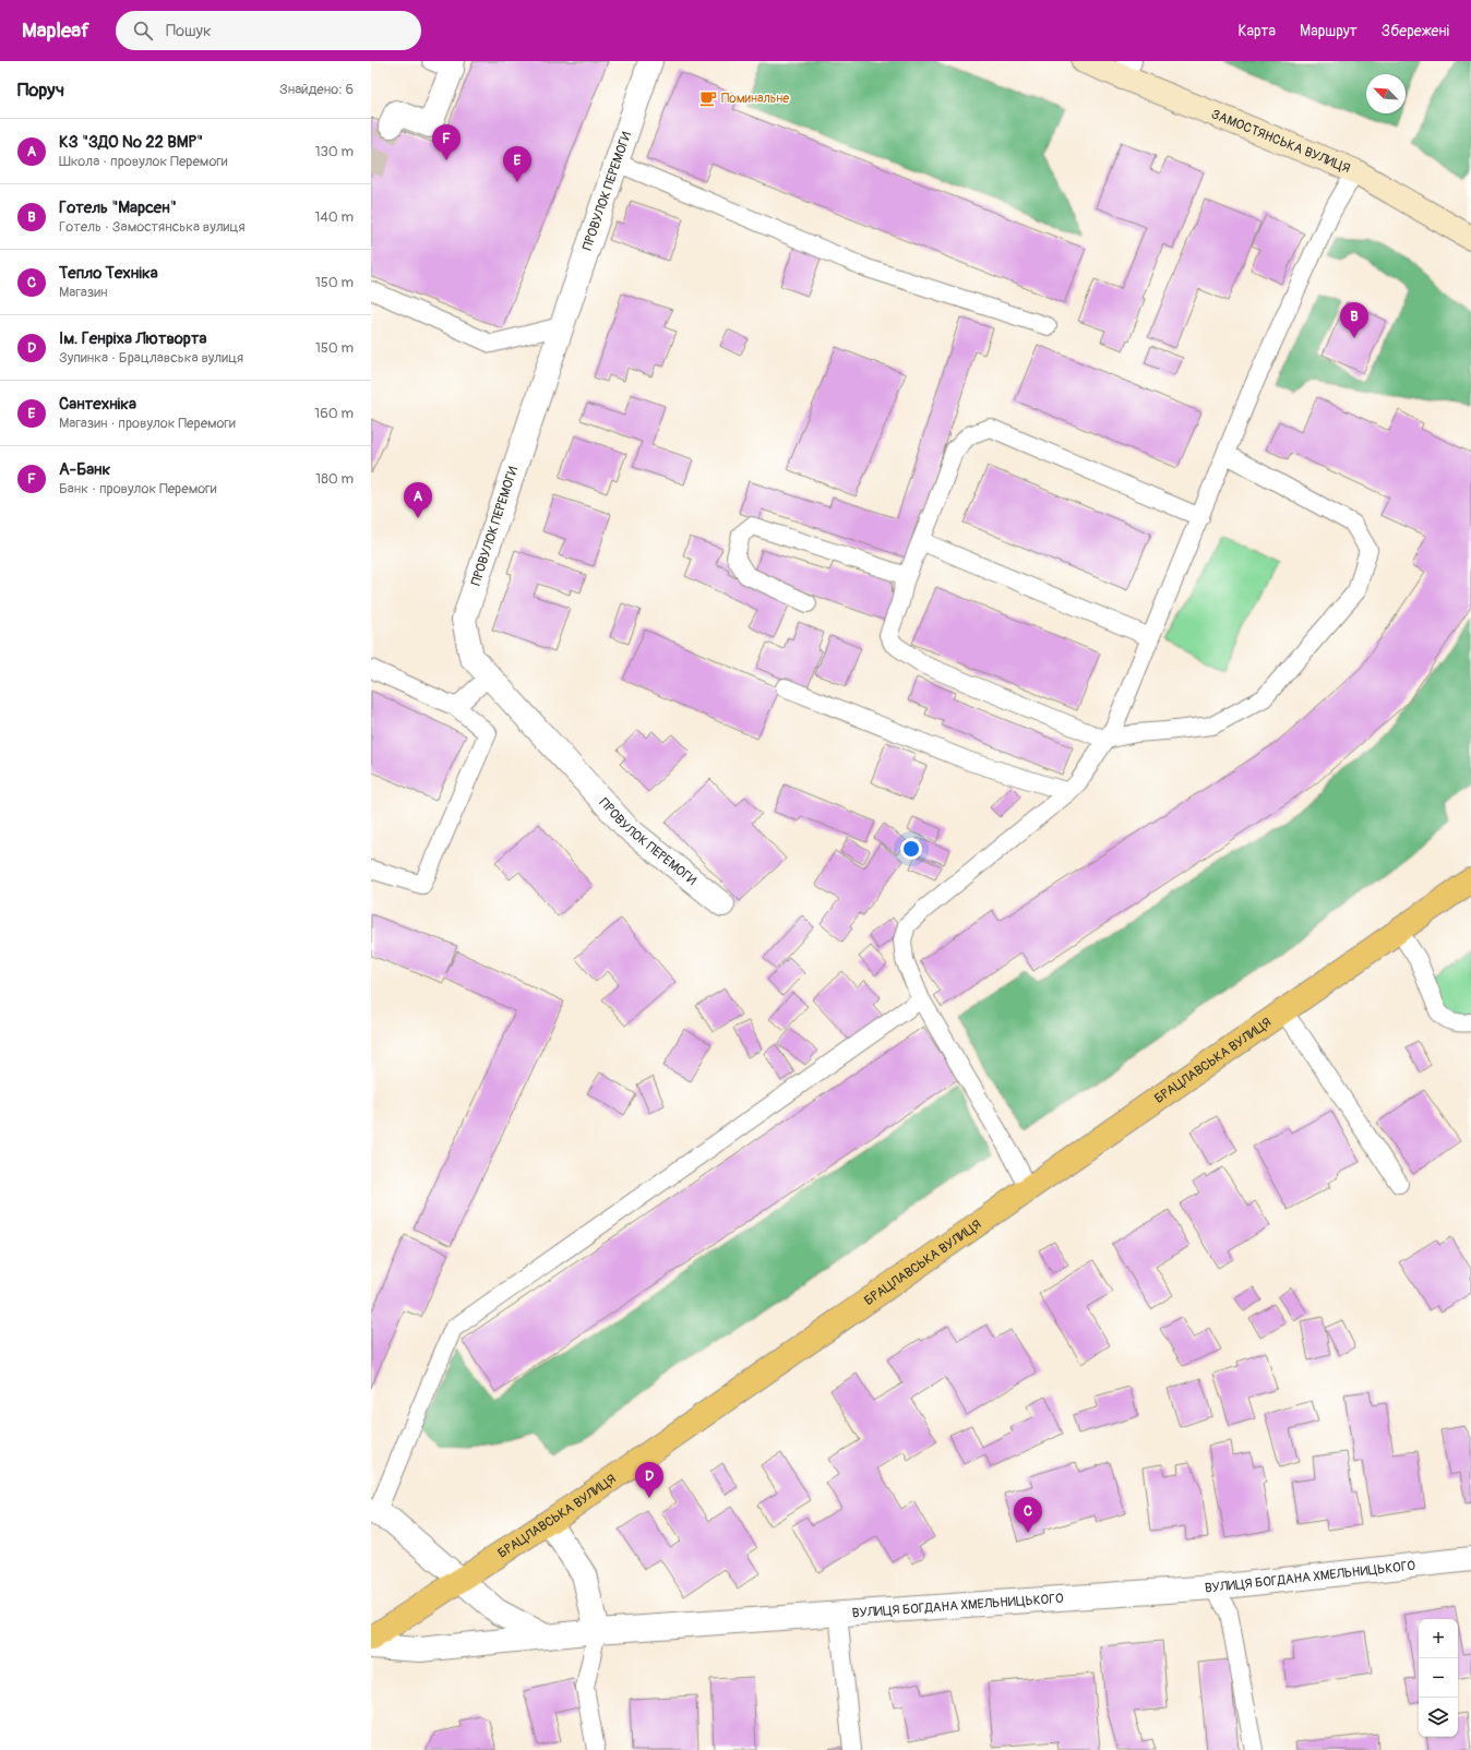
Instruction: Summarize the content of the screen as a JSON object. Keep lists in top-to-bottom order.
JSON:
{
  "streets": {
    "main road": ["ЗАМОСТЯНСЬКА ВУЛИЦЯ", "БРАЦЛАВСЬКА ВУЛИЦЯ"],
    "street": ["ПРОВУЛОК ПЕРЕМОГИ", "ВУЛИЦЯ БОГДАНА ХМЕЛЬНИЦЬКОГО"]
  },
  "places": {
    "cafe": ["Поминальне"]
  },
  "north": "top left",
  "page": {
    "header": "Mapleaf",
    "search": "Пошук",
    "nav": ["Карта", "Маршрут", "Збережені"],
    "heading": ["Поруч", "Знайдено: 6"],
    "list": [
      {
        "mark": "A",
        "name": "КЗ \"ЗДО № 22 ВМР\"",
        "note": "Школа · провулок Перемоги",
        "value": "130 m"
      },
      {
        "mark": "B",
        "name": "Готель \"Марсен\"",
        "note": "Готель · Замостянська вулиця",
        "value": "140 m"
      },
      {
        "mark": "C",
        "name": "Тепло Техніка",
        "note": "Магазин",
        "value": "150 m"
      },
      {
        "mark": "D",
        "name": "Ім. Генріха Лютворта",
        "note": "Зупинка · Брацлавська вулиця",
        "value": "150 m"
      },
      {
        "mark": "E",
        "name": "Сантехніка",
        "note": "Магазин · провулок Перемоги",
        "value": "160 m"
      },
      {
        "mark": "F",
        "name": "А-Банк",
        "note": "Банк · провулок Перемоги",
        "value": "180 m"
      }
    ],
    "pins": [
      "F",
      "E",
      "B",
      "A",
      "D",
      "C"
    ],
    "map_buttons": ["+", "−"]
  }
}
